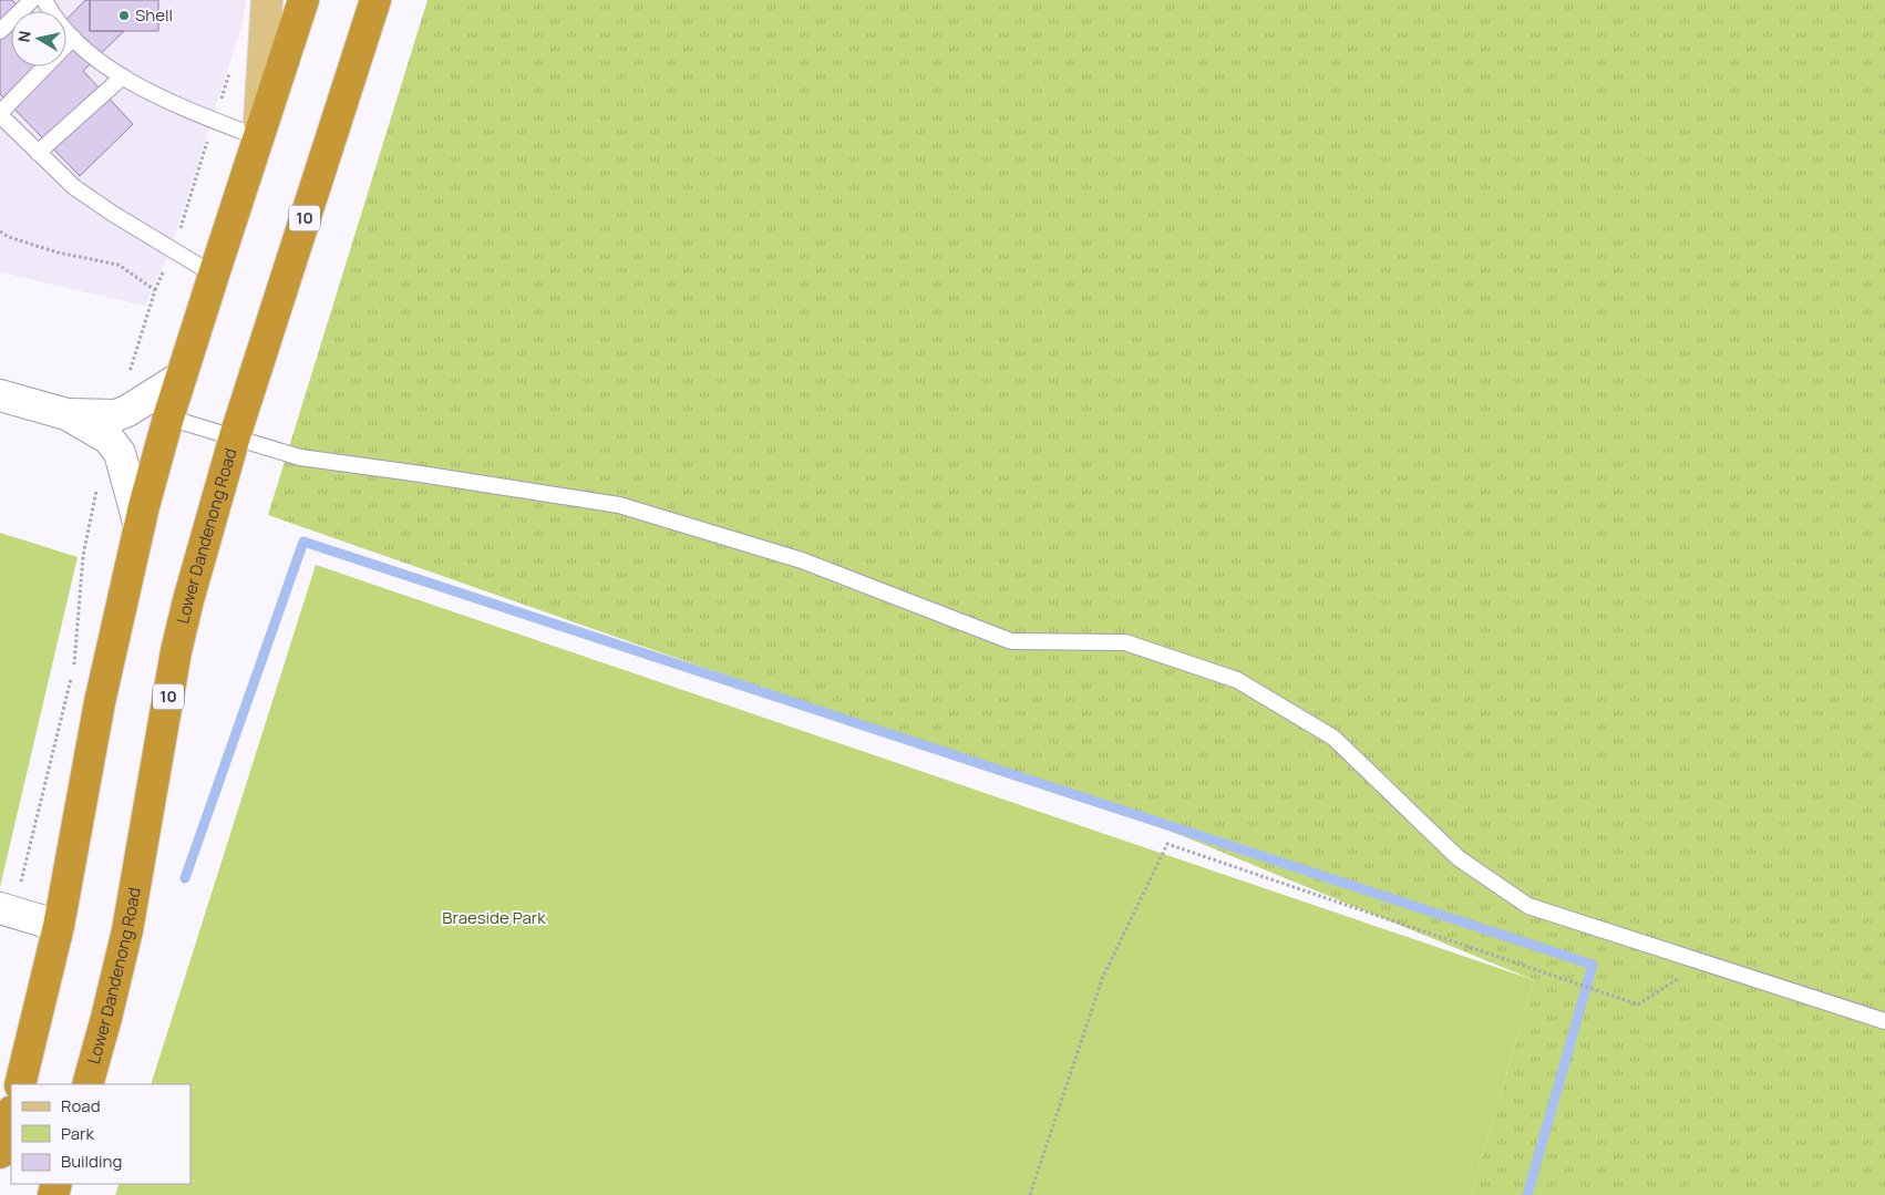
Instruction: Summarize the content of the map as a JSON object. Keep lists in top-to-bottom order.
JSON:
{
  "streets": {
    "highway": ["10", "Lower Dandenong Road"]
  },
  "parks": ["Braeside Park"],
  "places": ["Shell"],
  "legend": ["Road", "Park", "Building"],
  "north": "left"
}
